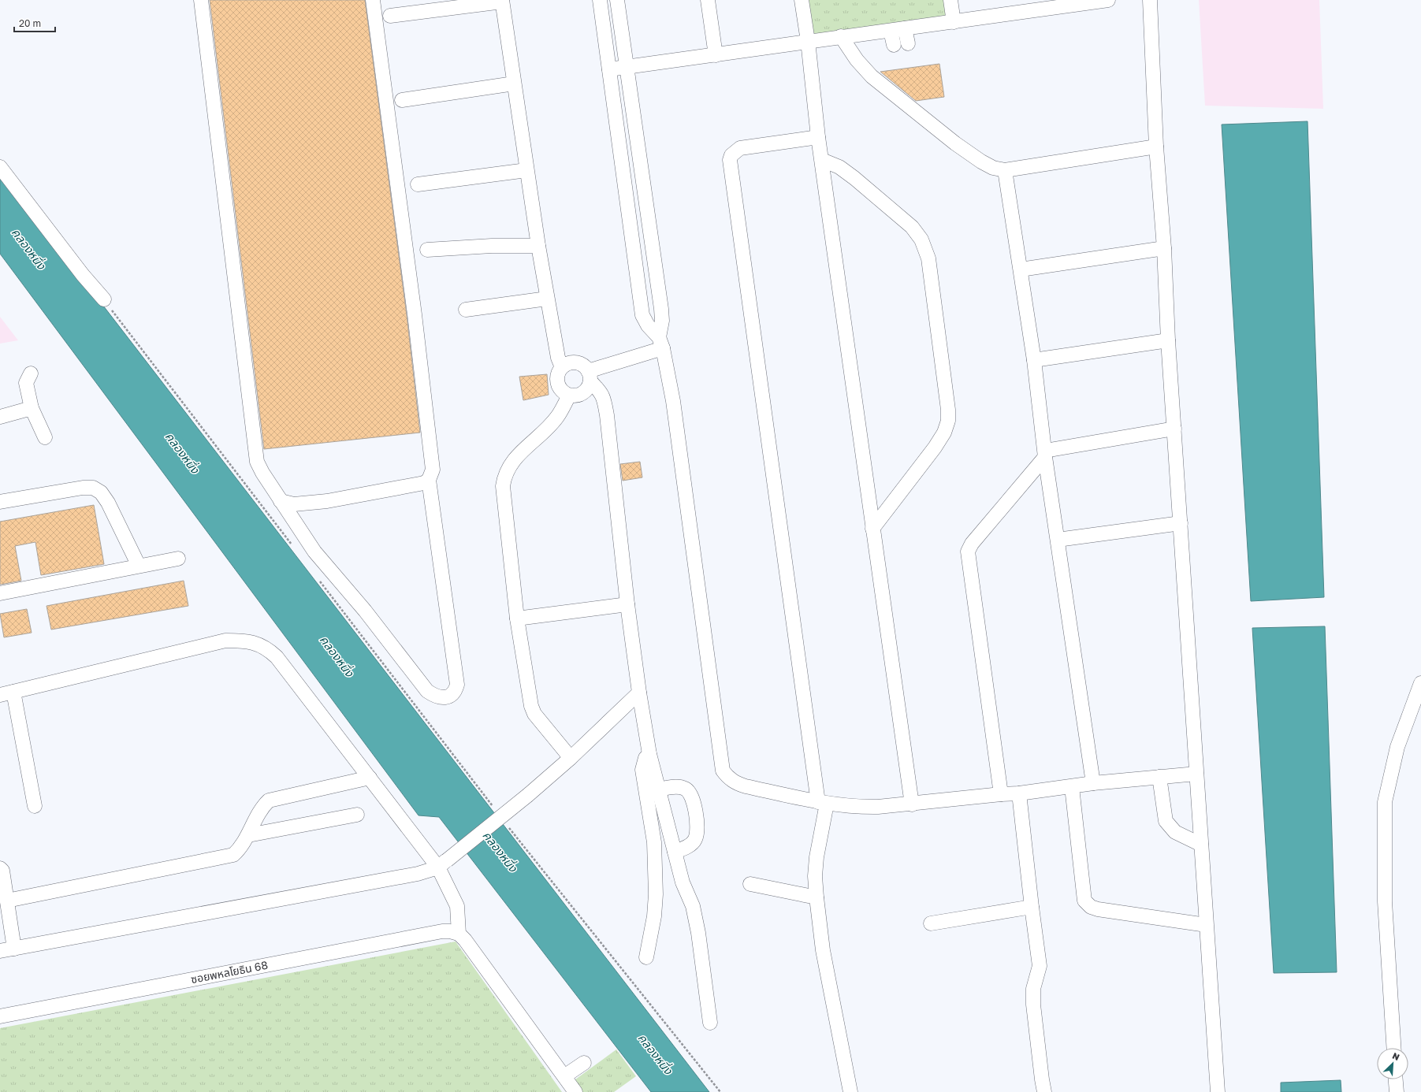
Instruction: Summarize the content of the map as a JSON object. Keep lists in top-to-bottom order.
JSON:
{
  "streets": {
    "street": ["ซอยพหลโยธิน 68"]
  },
  "water": ["คลองหนึ่ง"],
  "scale_bar": "20 m",
  "north": "top right"
}
